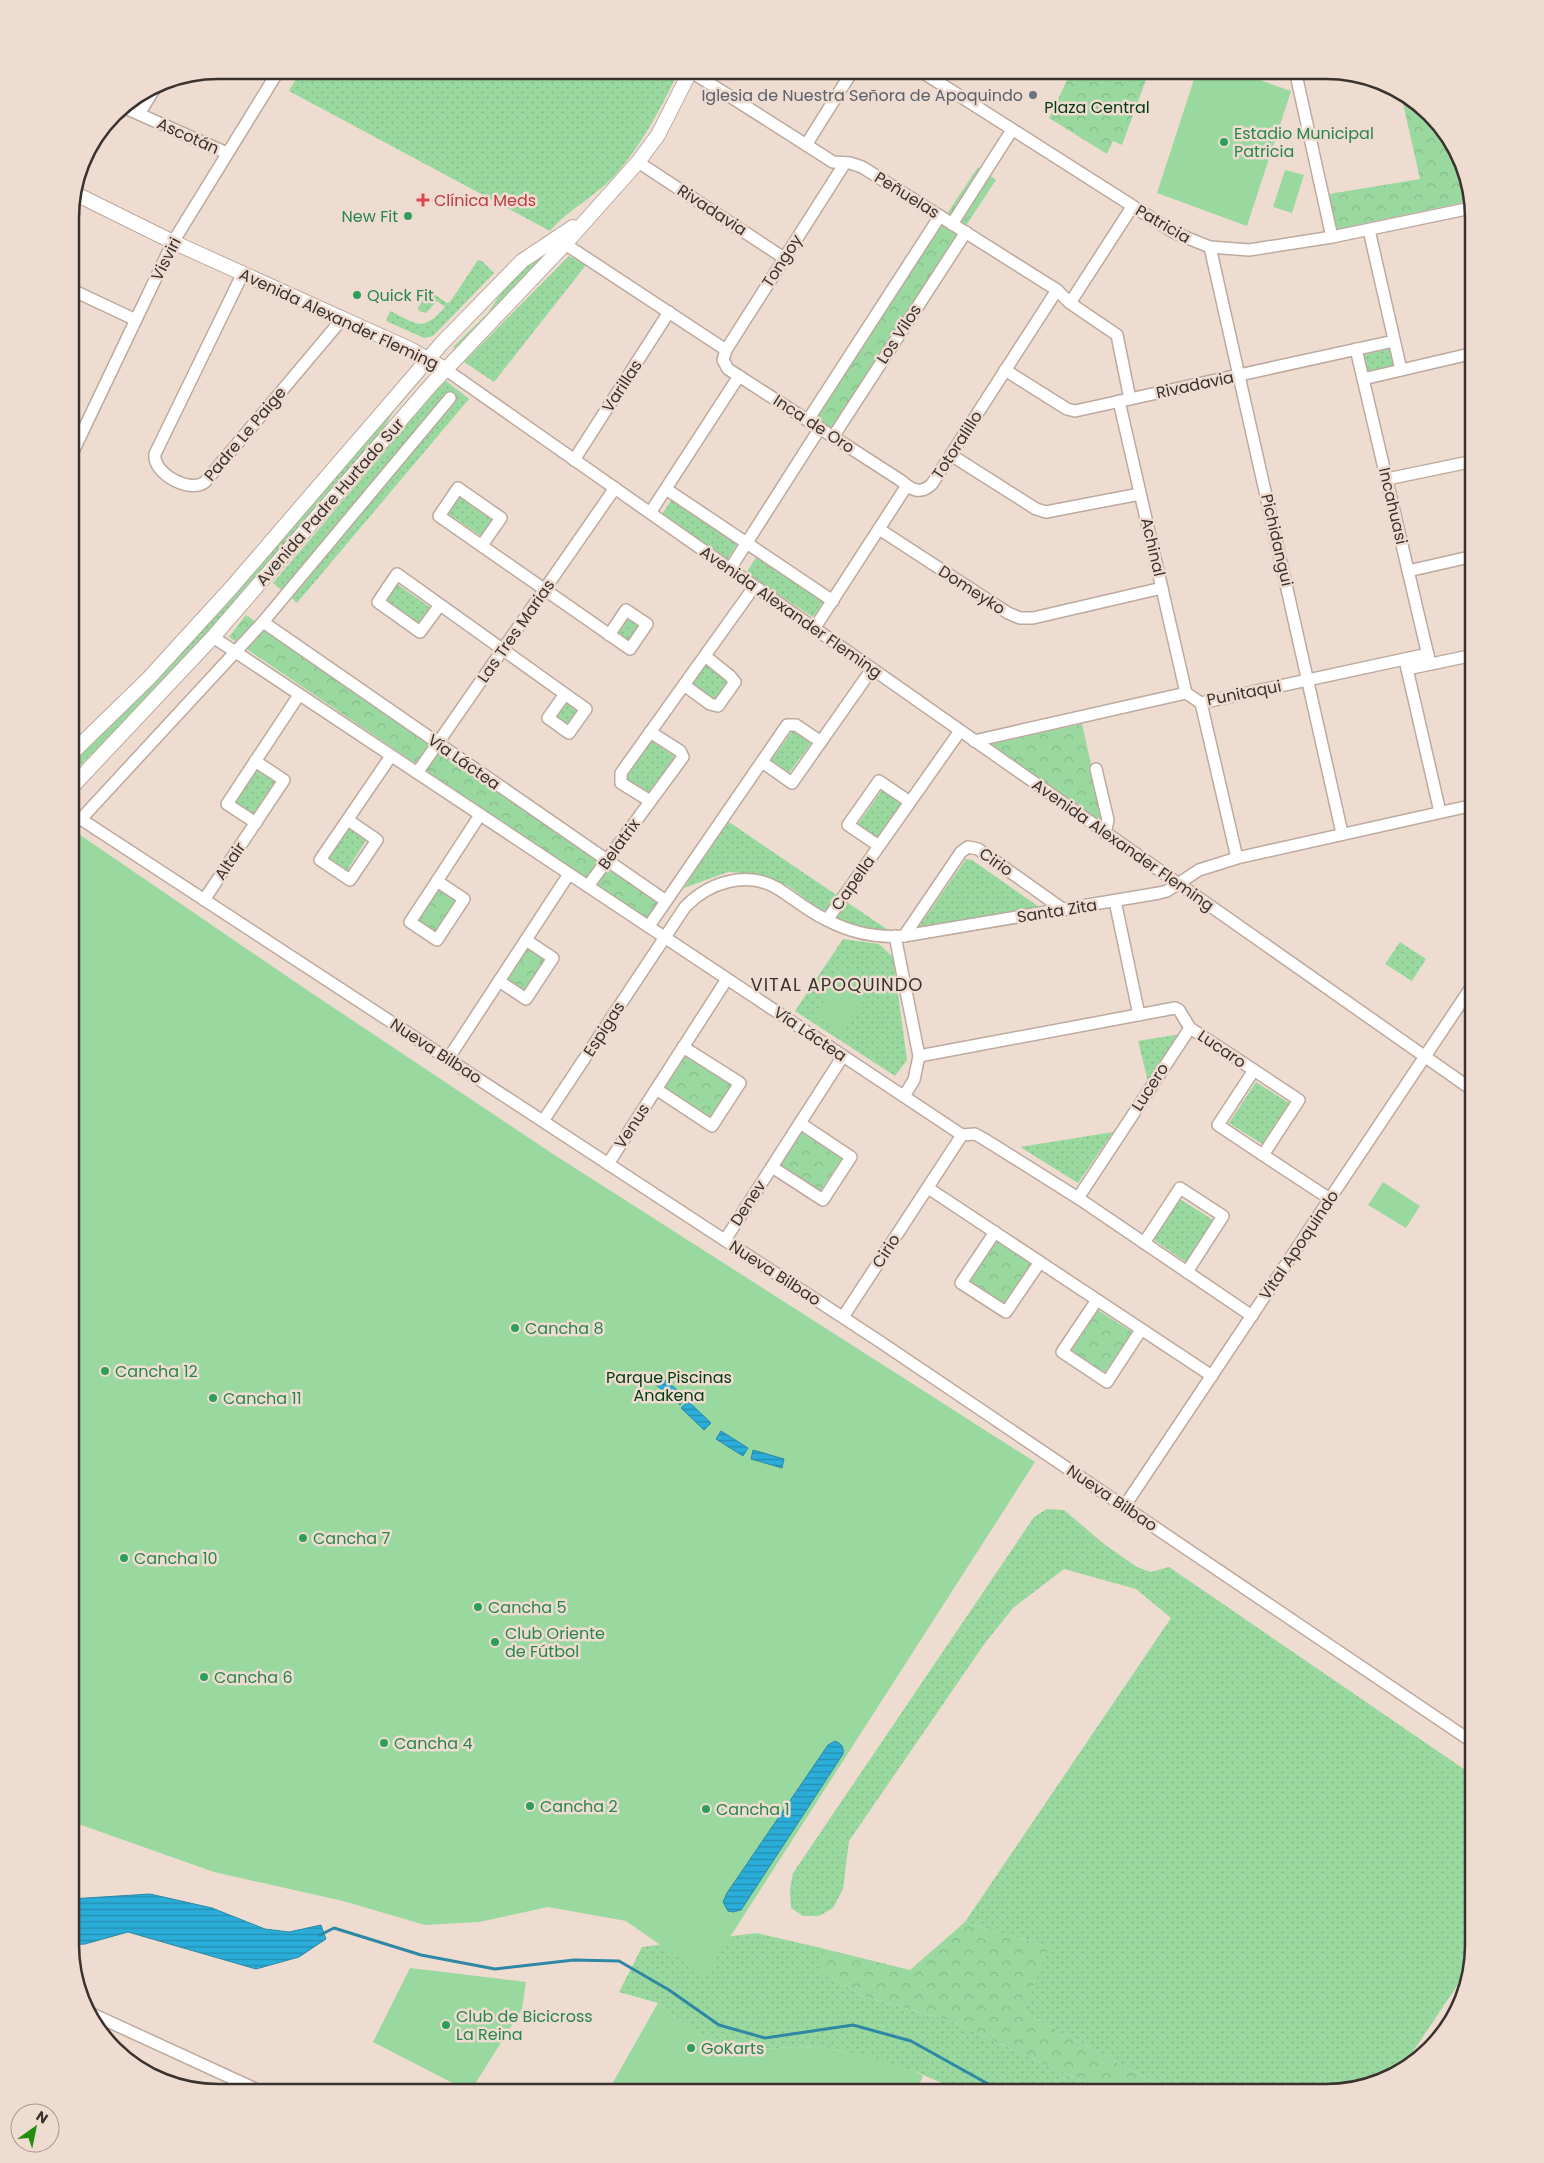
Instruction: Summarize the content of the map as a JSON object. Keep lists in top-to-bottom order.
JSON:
{
  "streets": {
    "main road": ["Avenida Alexander Fleming", "Avenida Padre Hurtado Sur"],
    "street": [
      "Ascotán",
      "Peñuelas",
      "Rivadavia",
      "Patricia",
      "Visviri",
      "Tongoy",
      "Los Vilos",
      "Varillas",
      "Inca de Oro",
      "Padre Le Paige",
      "Totoralillo",
      "Incahuasi",
      "Pichidangui",
      "Achinal",
      "Domeyko",
      "Las Tres Marias",
      "Punitaqui",
      "Vía Láctea",
      "Belatrix",
      "Altair",
      "Cirio",
      "Capella",
      "Santa Zita",
      "Espigas",
      "Lucaro",
      "Nueva Bilbao",
      "Lucero",
      "Venus",
      "Denev",
      "Vital Apoquindo"
    ]
  },
  "crossings": [
    ["Ascotán", "Visviri"],
    ["Peñuelas", "Tongoy"],
    ["Peñuelas", "Los Vilos"],
    ["Peñuelas", "Totoralillo"],
    ["Peñuelas", "Achinal"],
    ["Rivadavia", "Tongoy"],
    ["Rivadavia", "Totoralillo"],
    ["Rivadavia", "Avenida Padre Hurtado Sur"],
    ["Rivadavia", "Incahuasi"],
    ["Rivadavia", "Pichidangui"],
    ["Rivadavia", "Achinal"],
    ["Patricia", "Pichidangui"],
    ["Visviri", "Avenida Alexander Fleming"],
    ["Tongoy", "Inca de Oro"],
    ["Avenida Alexander Fleming", "Varillas"],
    ["Avenida Alexander Fleming", "Padre Le Paige"],
    ["Avenida Alexander Fleming", "Avenida Padre Hurtado Sur"],
    ["Avenida Alexander Fleming", "Las Tres Marias"],
    ["Avenida Alexander Fleming", "Punitaqui"],
    ["Avenida Alexander Fleming", "Belatrix"],
    ["Avenida Alexander Fleming", "Capella"],
    ["Avenida Alexander Fleming", "Santa Zita"],
    ["Avenida Alexander Fleming", "Vital Apoquindo"],
    ["Los Vilos", "Inca de Oro"],
    ["Varillas", "Inca de Oro"],
    ["Inca de Oro", "Totoralillo"],
    ["Inca de Oro", "Avenida Padre Hurtado Sur"],
    ["Avenida Padre Hurtado Sur", "Vía Láctea"],
    ["Avenida Padre Hurtado Sur", "Nueva Bilbao"],
    ["Incahuasi", "Punitaqui"],
    ["Pichidangui", "Punitaqui"],
    ["Pichidangui", "Santa Zita"],
    ["Achinal", "Domeyko"],
    ["Achinal", "Punitaqui"],
    ["Las Tres Marias", "Vía Láctea"],
    ["Vía Láctea", "Belatrix"],
    ["Vía Láctea", "Cirio"],
    ["Vía Láctea", "Santa Zita"],
    ["Vía Láctea", "Espigas"],
    ["Vía Láctea", "Lucero"],
    ["Vía Láctea", "Venus"],
    ["Vía Láctea", "Denev"],
    ["Vía Láctea", "Vital Apoquindo"],
    ["Altair", "Nueva Bilbao"],
    ["Cirio", "Santa Zita"],
    ["Cirio", "Nueva Bilbao"],
    ["Capella", "Santa Zita"],
    ["Santa Zita", "Espigas"],
    ["Espigas", "Nueva Bilbao"],
    ["Lucaro", "Lucero"],
    ["Lucaro", "Vital Apoquindo"],
    ["Nueva Bilbao", "Venus"],
    ["Nueva Bilbao", "Denev"],
    ["Nueva Bilbao", "Vital Apoquindo"]
  ],
  "districts": ["VITAL APOQUINDO"],
  "parks": ["Plaza Central", "Parque Piscinas Anakena"],
  "places": {
    "other": [
      "Iglesia de Nuestra Señora de Apoquindo",
      "Estadio Municipal Patricia",
      "New Fit",
      "Quick Fit",
      "Cancha 8",
      "Cancha 12",
      "Cancha 11",
      "Cancha 7",
      "Cancha 10",
      "Cancha 5",
      "Club Oriente de Fútbol",
      "Cancha 6",
      "Cancha 4",
      "Cancha 2",
      "Cancha 1",
      "Club de Bicicross La Reina",
      "GoKarts"
    ],
    "health": ["Clínica Meds"]
  },
  "north": "top right"
}
